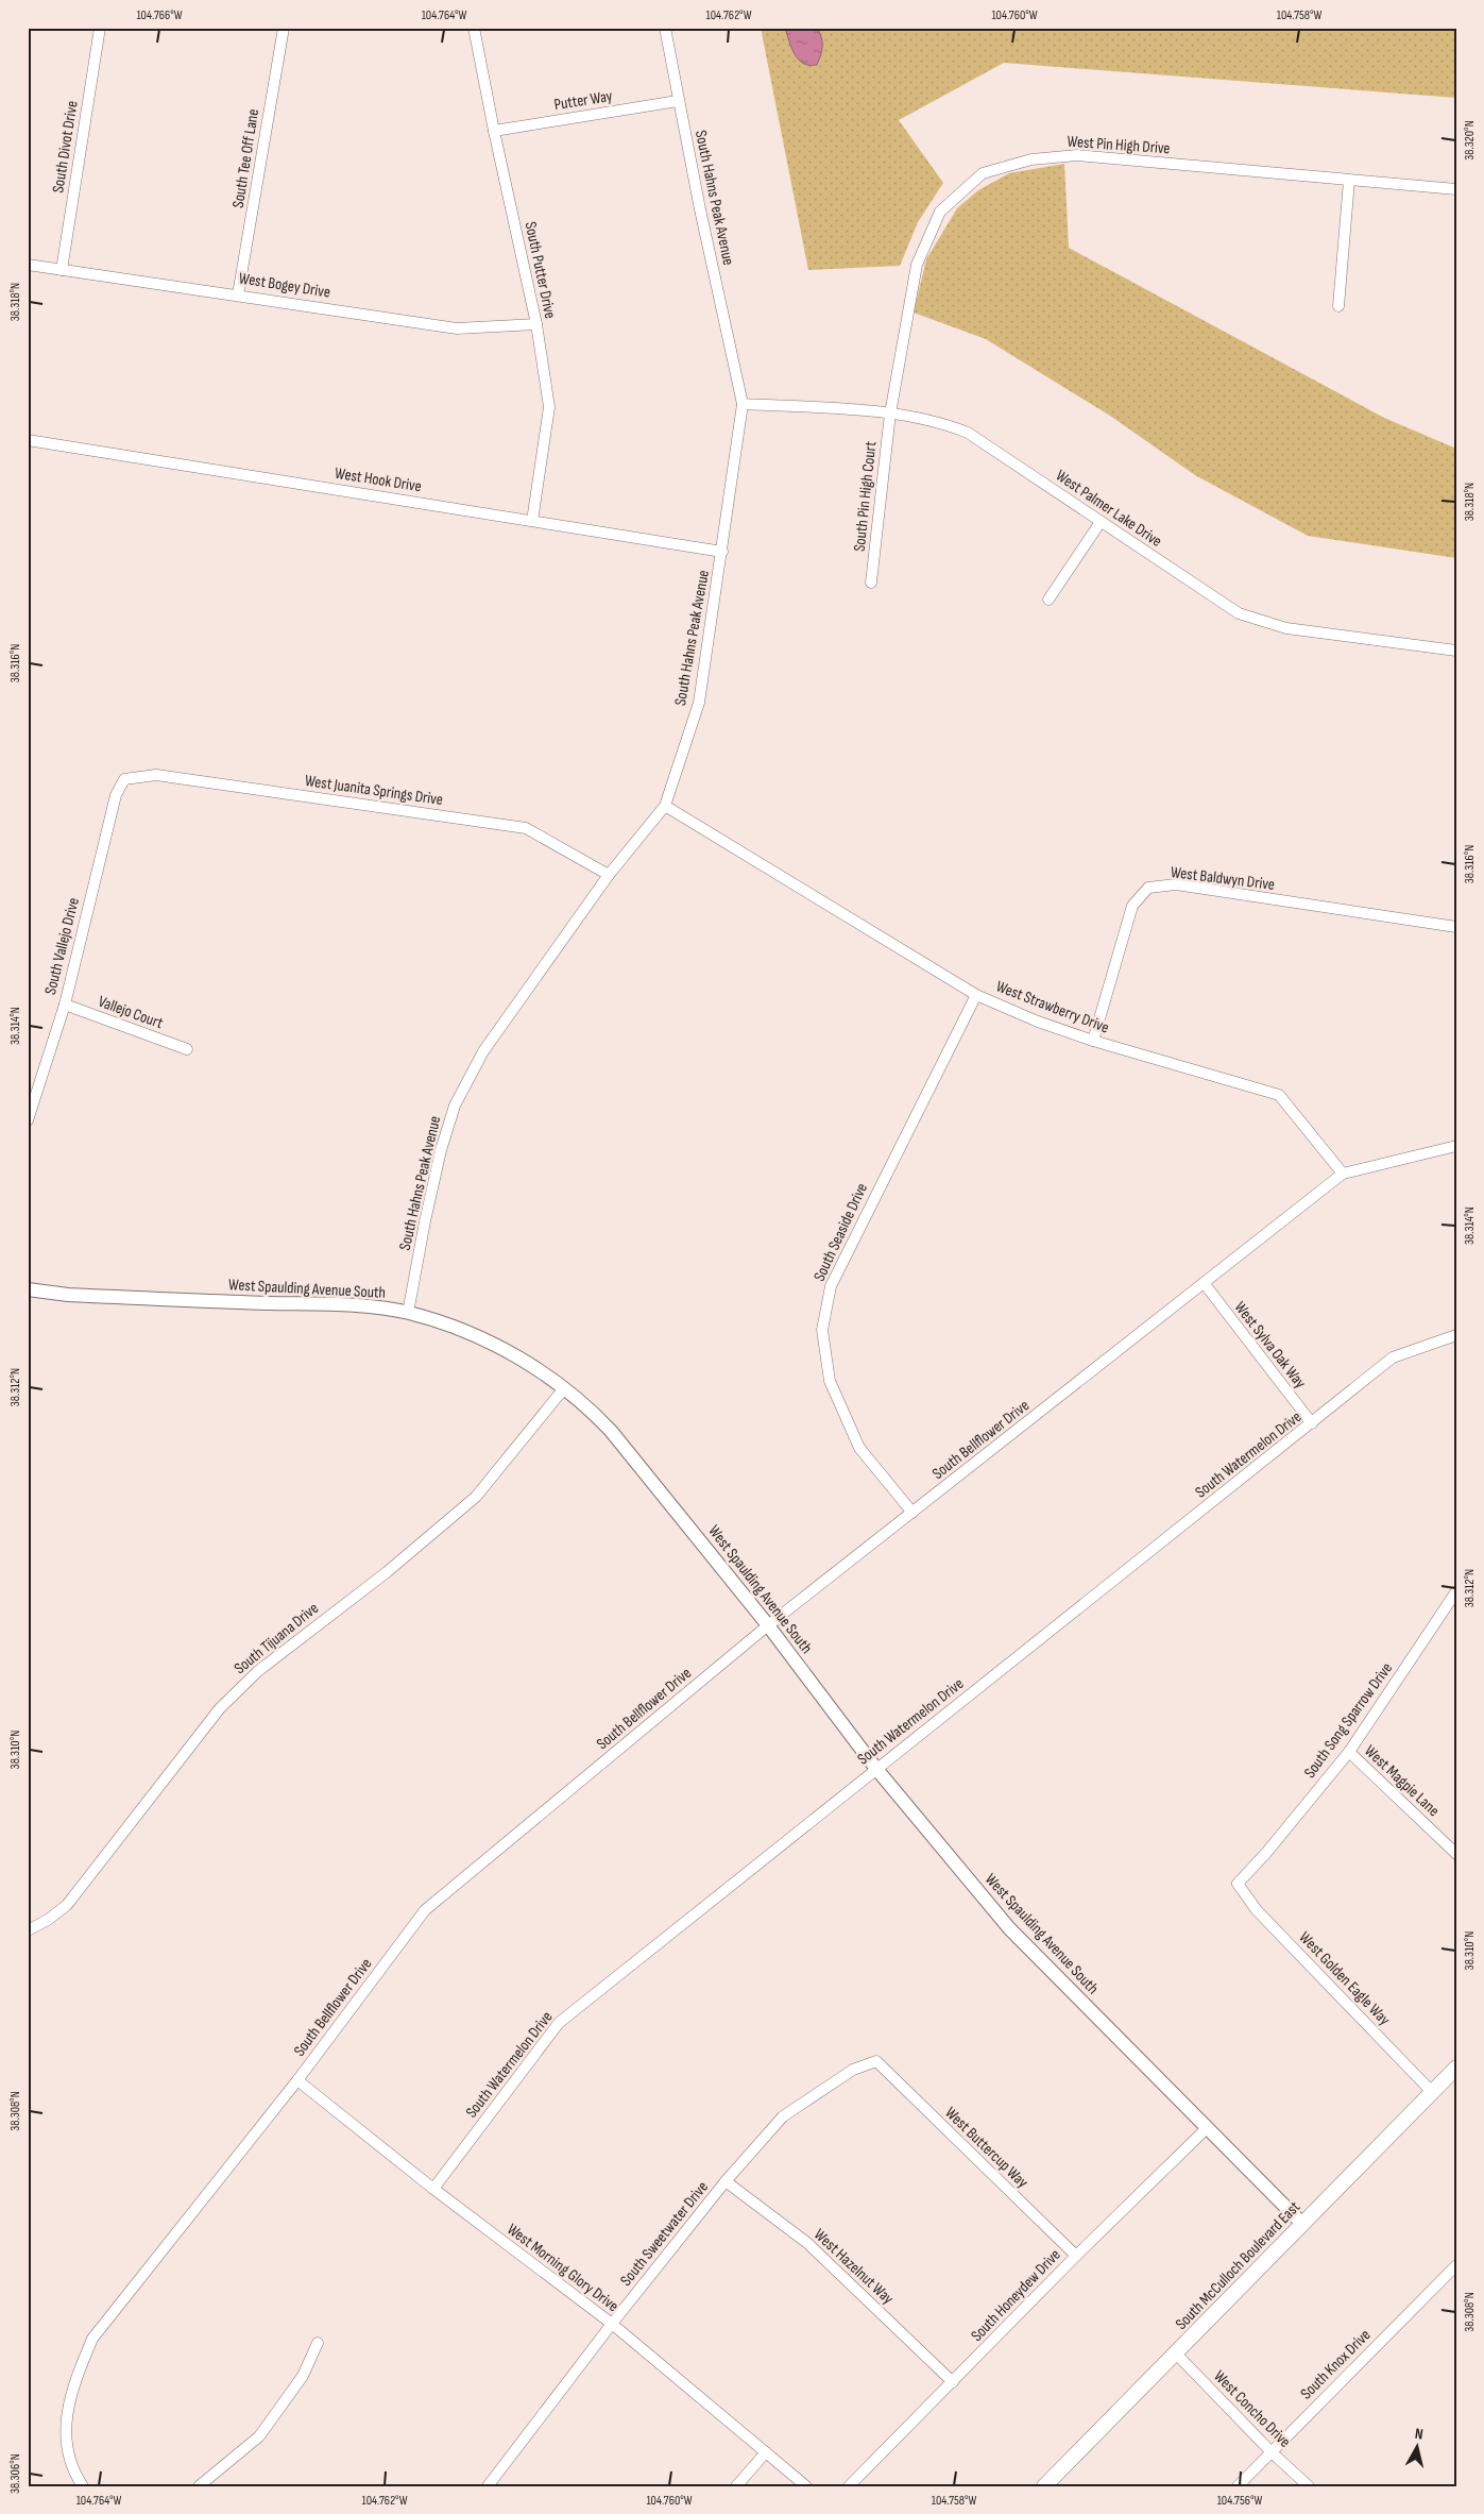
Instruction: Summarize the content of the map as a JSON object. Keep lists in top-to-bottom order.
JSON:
{
  "streets": {
    "main road": ["South McCulloch Boulevard East"],
    "street": [
      "Putter Way",
      "West Pin High Drive",
      "South Divot Drive",
      "South Tee Off Lane",
      "South Hahns Peak Avenue",
      "South Putter Drive",
      "West Bogey Drive",
      "West Hook Drive",
      "South Pin High Court",
      "West Palmer Lake Drive",
      "West Juanita Springs Drive",
      "West Baldwyn Drive",
      "South Vallejo Drive",
      "West Strawberry Drive",
      "Vallejo Court",
      "South Seaside Drive",
      "West Spaulding Avenue South",
      "West Sylva Oak Way",
      "South Bellflower Drive",
      "South Watermelon Drive",
      "South Tijuana Drive",
      "South Song Sparrow Drive",
      "West Magpie Lane",
      "West Golden Eagle Way",
      "West Buttercup Way",
      "South Sweetwater Drive",
      "West Hazelnut Way",
      "West Morning Glory Drive",
      "South Honeydew Drive",
      "South Knox Drive",
      "West Concho Drive"
    ]
  },
  "crossings": [
    ["Putter Way", "South Hahns Peak Avenue"],
    ["Putter Way", "South Putter Drive"],
    ["West Pin High Drive", "South Pin High Court"],
    ["West Pin High Drive", "West Palmer Lake Drive"],
    ["South Divot Drive", "West Bogey Drive"],
    ["South Tee Off Lane", "West Bogey Drive"],
    ["South Hahns Peak Avenue", "West Hook Drive"],
    ["South Hahns Peak Avenue", "West Palmer Lake Drive"],
    ["South Hahns Peak Avenue", "West Juanita Springs Drive"],
    ["South Hahns Peak Avenue", "West Strawberry Drive"],
    ["South Hahns Peak Avenue", "West Spaulding Avenue South"],
    ["South Putter Drive", "West Bogey Drive"],
    ["South Putter Drive", "West Hook Drive"],
    ["South Pin High Court", "West Palmer Lake Drive"],
    ["West Juanita Springs Drive", "South Vallejo Drive"],
    ["West Baldwyn Drive", "West Strawberry Drive"],
    ["South Vallejo Drive", "Vallejo Court"],
    ["West Strawberry Drive", "South Seaside Drive"],
    ["West Strawberry Drive", "South Bellflower Drive"],
    ["South Seaside Drive", "South Bellflower Drive"],
    ["West Spaulding Avenue South", "South Bellflower Drive"],
    ["West Spaulding Avenue South", "South Watermelon Drive"],
    ["West Spaulding Avenue South", "South Tijuana Drive"],
    ["West Spaulding Avenue South", "South McCulloch Boulevard East"],
    ["West Spaulding Avenue South", "South Honeydew Drive"],
    ["West Sylva Oak Way", "South Bellflower Drive"],
    ["West Sylva Oak Way", "South Watermelon Drive"],
    ["South Bellflower Drive", "West Morning Glory Drive"],
    ["South Watermelon Drive", "West Morning Glory Drive"],
    ["South Song Sparrow Drive", "West Magpie Lane"],
    ["South Song Sparrow Drive", "West Golden Eagle Way"],
    ["West Golden Eagle Way", "South McCulloch Boulevard East"],
    ["West Buttercup Way", "South Sweetwater Drive"],
    ["West Buttercup Way", "South Honeydew Drive"],
    ["South Sweetwater Drive", "West Hazelnut Way"],
    ["South Sweetwater Drive", "West Morning Glory Drive"],
    ["South McCulloch Boulevard East", "West Concho Drive"],
    ["West Hazelnut Way", "South Honeydew Drive"],
    ["South Knox Drive", "West Concho Drive"]
  ],
  "north": "top",
  "coordinates": [
    "104.766°W",
    "104.764°W",
    "104.762°W",
    "104.760°W",
    "104.758°W",
    "38.320°N",
    "38.318°N",
    "38.316°N",
    "38.314°N",
    "38.312°N",
    "38.310°N",
    "38.308°N",
    "38.306°N",
    "104.756°W"
  ]
}
